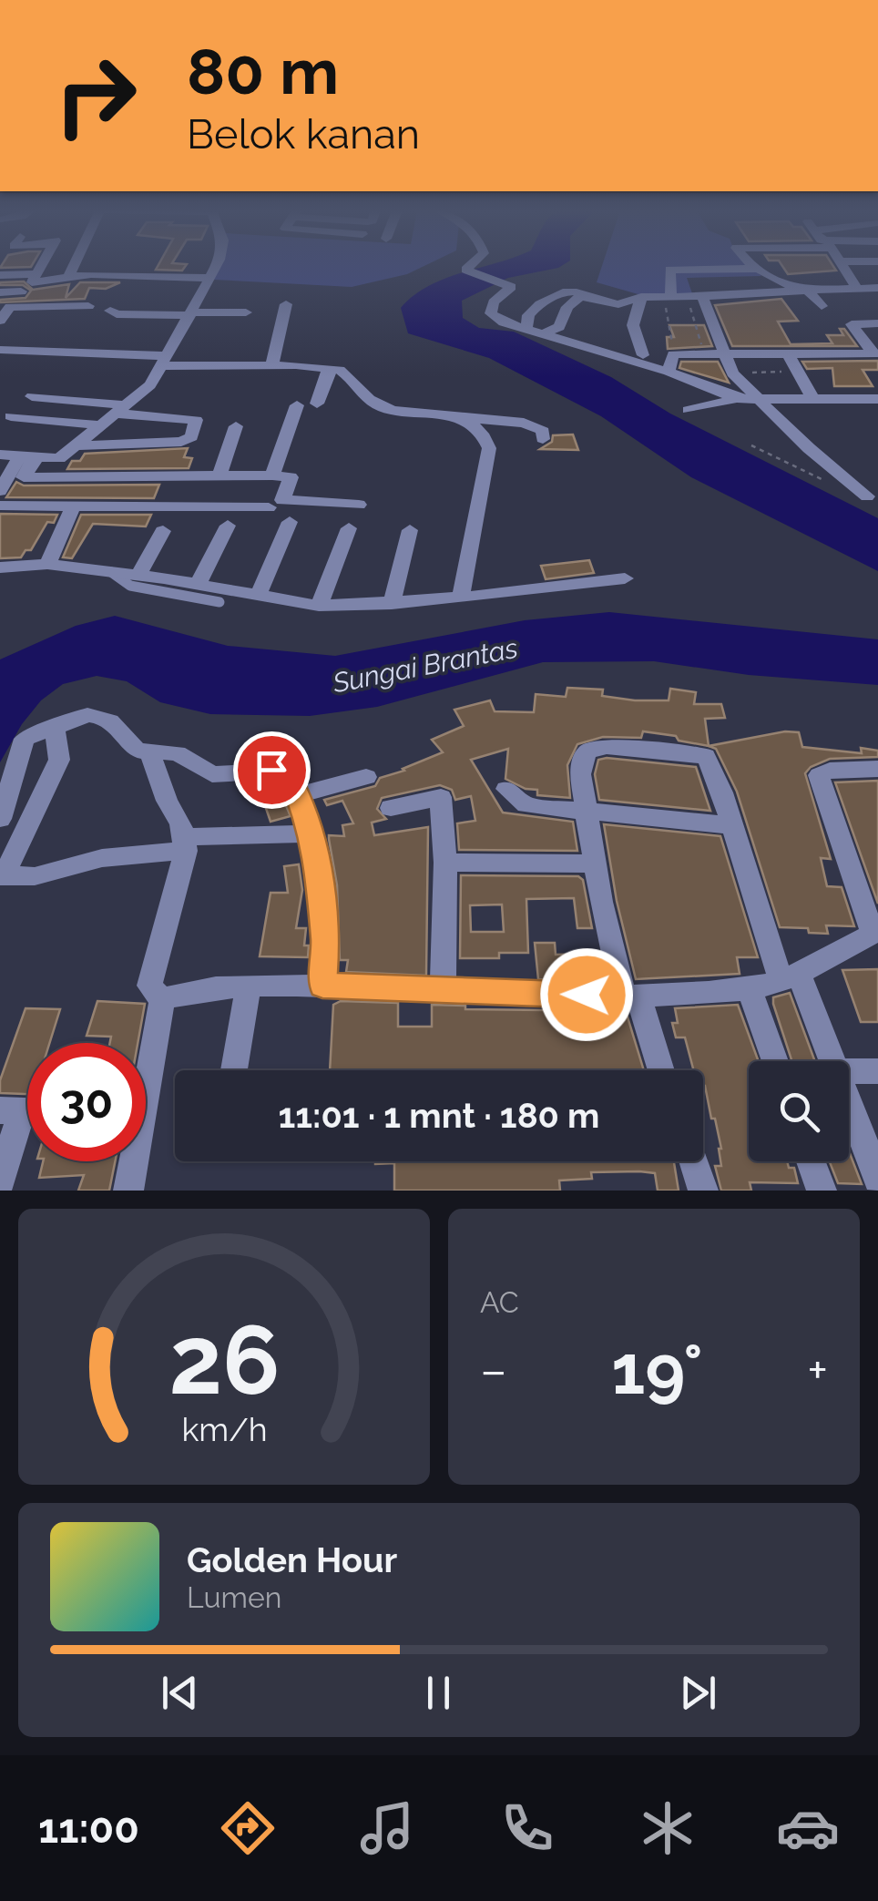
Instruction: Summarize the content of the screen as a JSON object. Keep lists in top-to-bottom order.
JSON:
{
  "water": ["Sungai Brantas"],
  "page": {
    "turn": ["80 m", "Belok kanan"],
    "limit": "30",
    "trip": "11:01 · 1 mnt · 180 m",
    "tile": "AC",
    "heat": ["−", "19°", "+"],
    "song": ["Golden Hour", "Lumen"],
    "tabs": "11:00",
    "gauge": ["26", "km/h"]
  }
}
